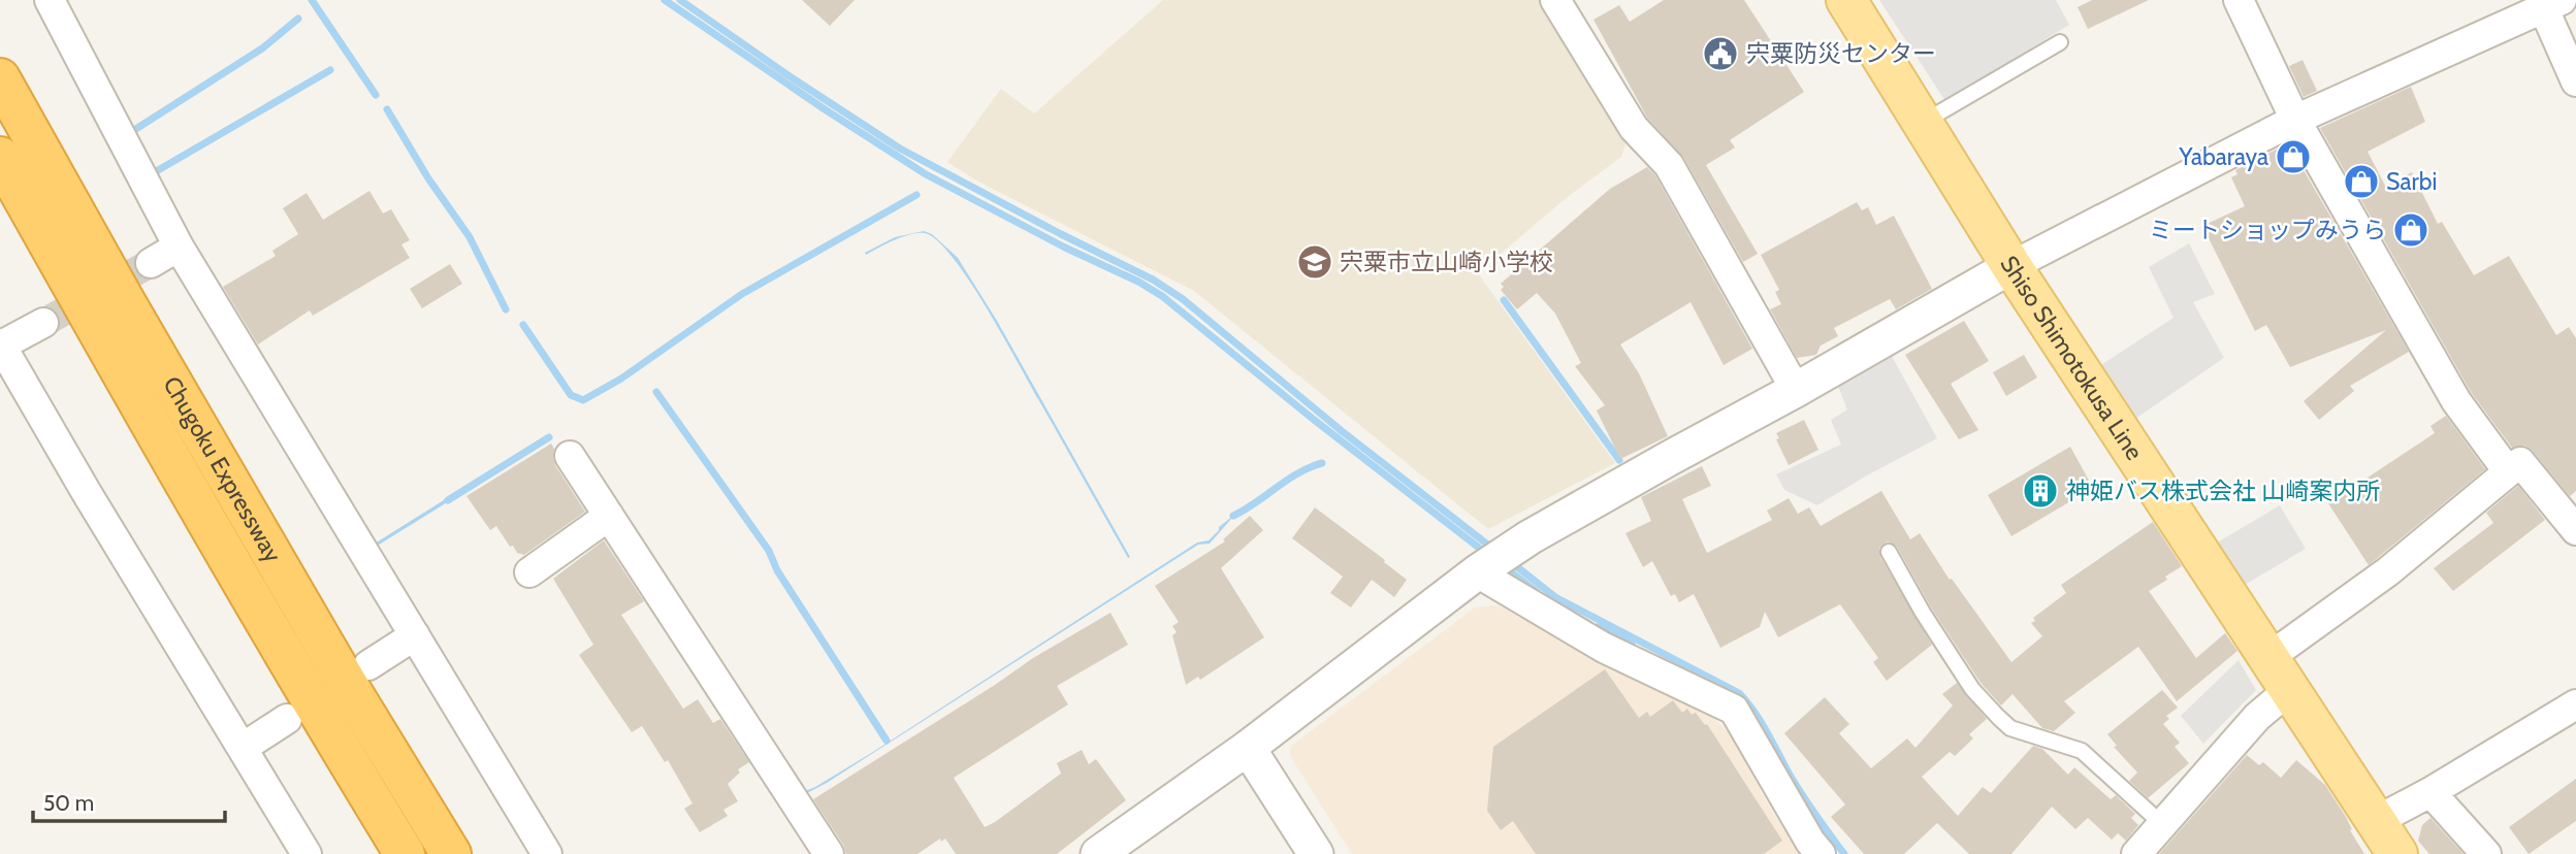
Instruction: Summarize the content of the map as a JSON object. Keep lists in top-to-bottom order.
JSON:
{
  "streets": {
    "highway": ["Chugoku Expressway"],
    "main road": ["Shiso Shimotokusa Line"]
  },
  "places": {
    "public building": ["宍粟防災センター"],
    "shop": ["Yabaraya", "Sarbi", "ミートショップみうら"],
    "school or university": ["宍粟市立山崎小学校"],
    "building": ["神姫バス株式会社 山崎案内所"]
  },
  "scale_bar": "50 m"
}
